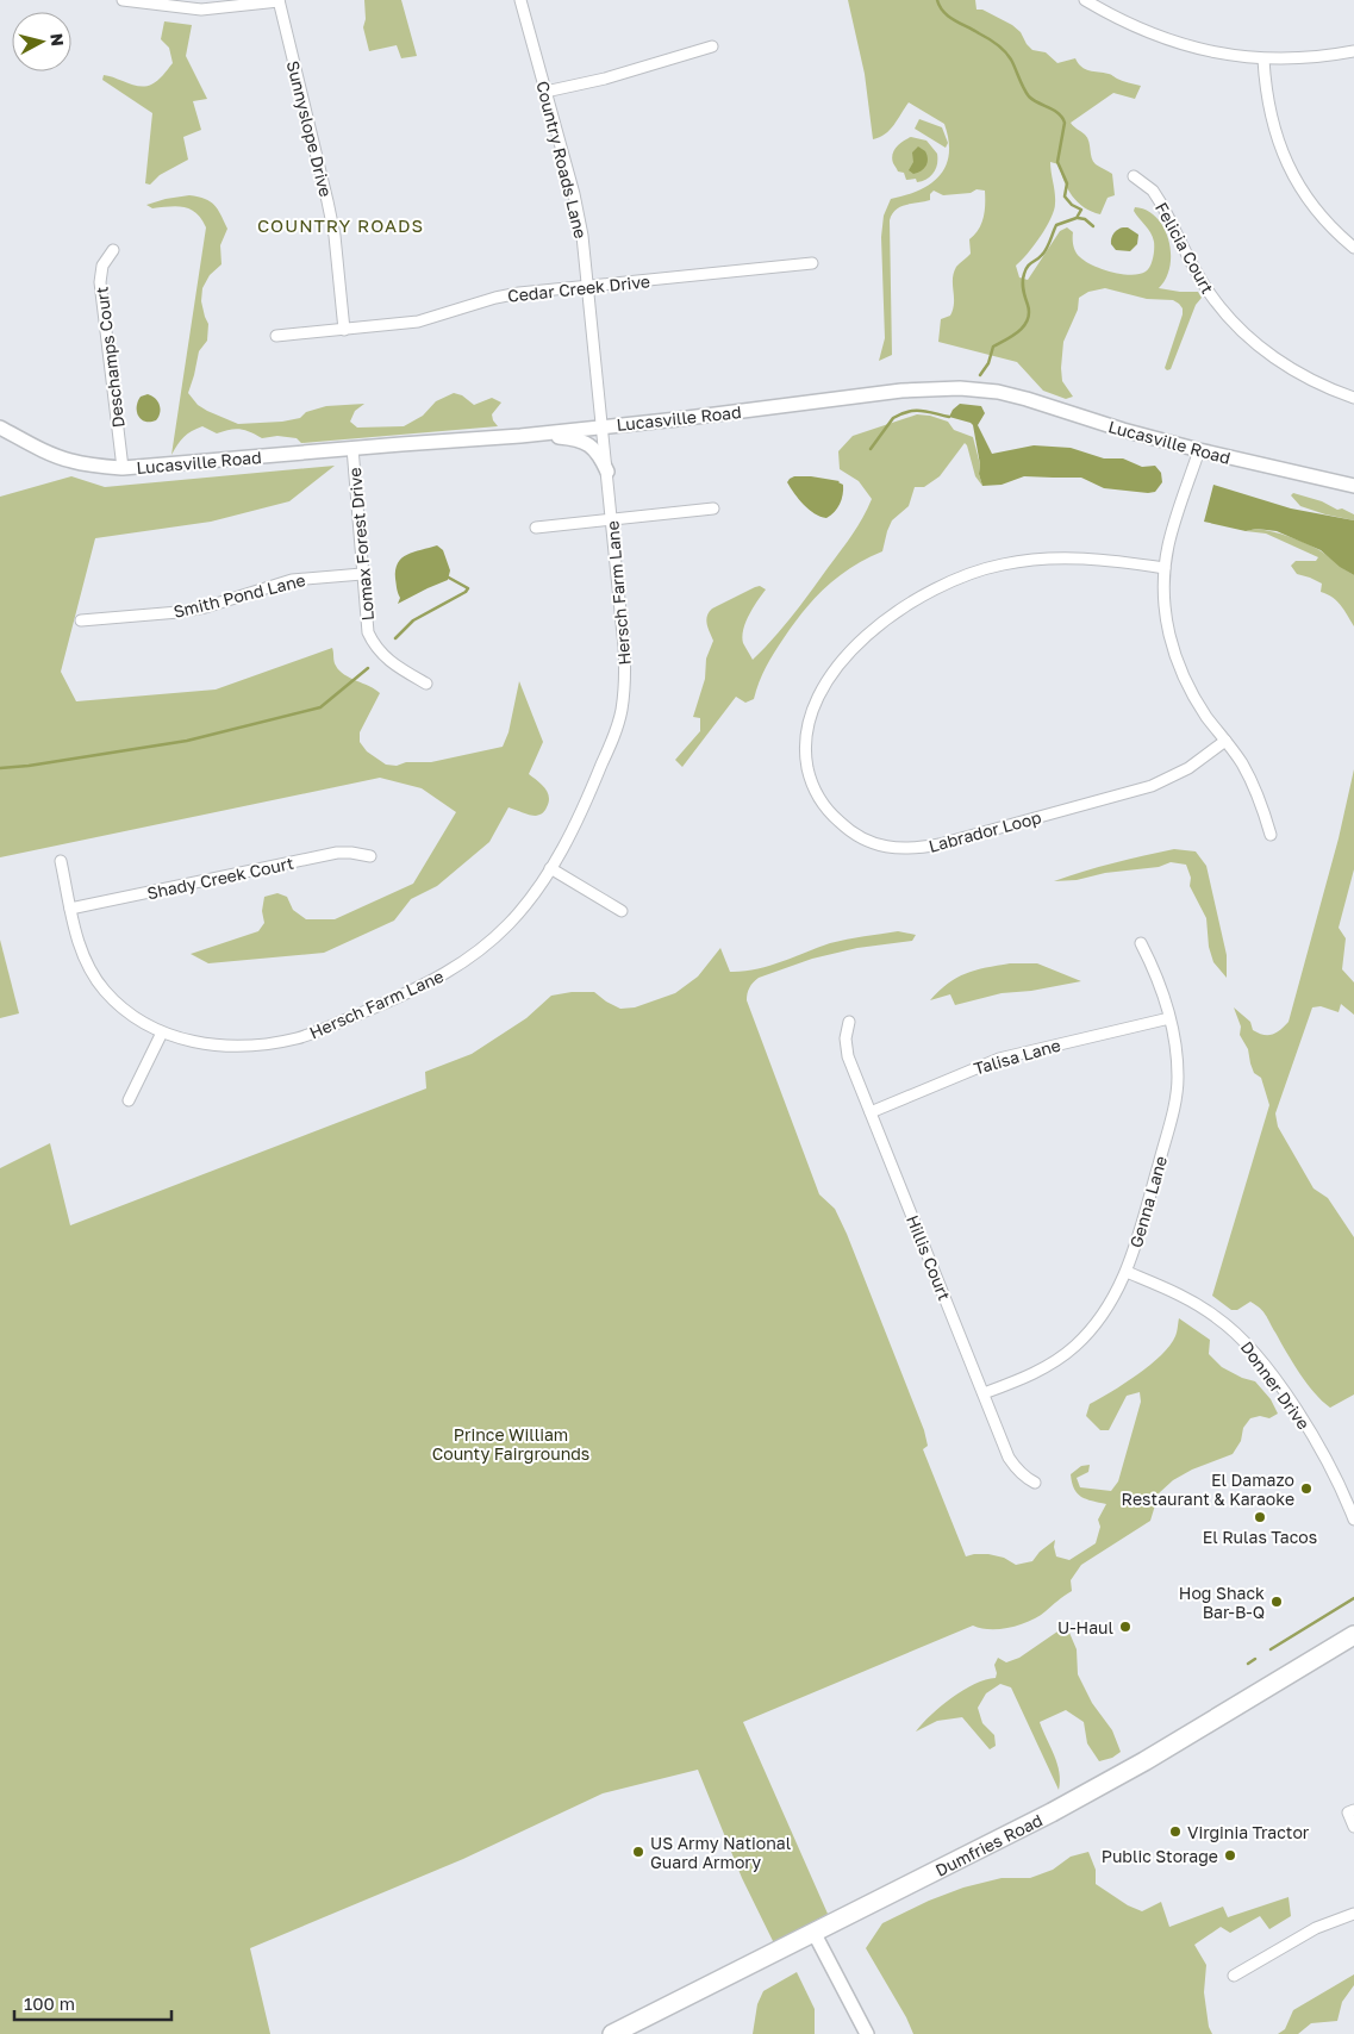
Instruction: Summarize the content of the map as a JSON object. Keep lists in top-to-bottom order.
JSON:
{
  "streets": {
    "main road": ["Dumfries Road"],
    "street": [
      "Sunnyslope Drive",
      "Country Roads Lane",
      "Felicia Court",
      "Cedar Creek Drive",
      "Deschamps Court",
      "Lucasville Road",
      "Lomax Forest Drive",
      "Hersch Farm Lane",
      "Smith Pond Lane",
      "Labrador Loop",
      "Shady Creek Court",
      "Talisa Lane",
      "Genna Lane",
      "Hillis Court",
      "Donner Drive"
    ]
  },
  "crossings": [
    ["Sunnyslope Drive", "Cedar Creek Drive"],
    ["Country Roads Lane", "Cedar Creek Drive"],
    ["Country Roads Lane", "Lucasville Road"],
    ["Country Roads Lane", "Hersch Farm Lane"],
    ["Deschamps Court", "Lucasville Road"],
    ["Lucasville Road", "Lomax Forest Drive"],
    ["Lucasville Road", "Hersch Farm Lane"],
    ["Lomax Forest Drive", "Smith Pond Lane"],
    ["Hersch Farm Lane", "Shady Creek Court"],
    ["Talisa Lane", "Genna Lane"],
    ["Talisa Lane", "Hillis Court"],
    ["Genna Lane", "Hillis Court"],
    ["Genna Lane", "Donner Drive"]
  ],
  "districts": ["COUNTRY ROADS"],
  "parks": ["Prince William County Fairgrounds"],
  "places": [
    "El Damazo Restaurant & Karaoke",
    "El Rulas Tacos",
    "Hog Shack Bar-B-Q",
    "U-Haul",
    "Virginia Tractor",
    "US Army National Guard Armory",
    "Public Storage"
  ],
  "scale_bar": "100 m",
  "north": "right"
}
